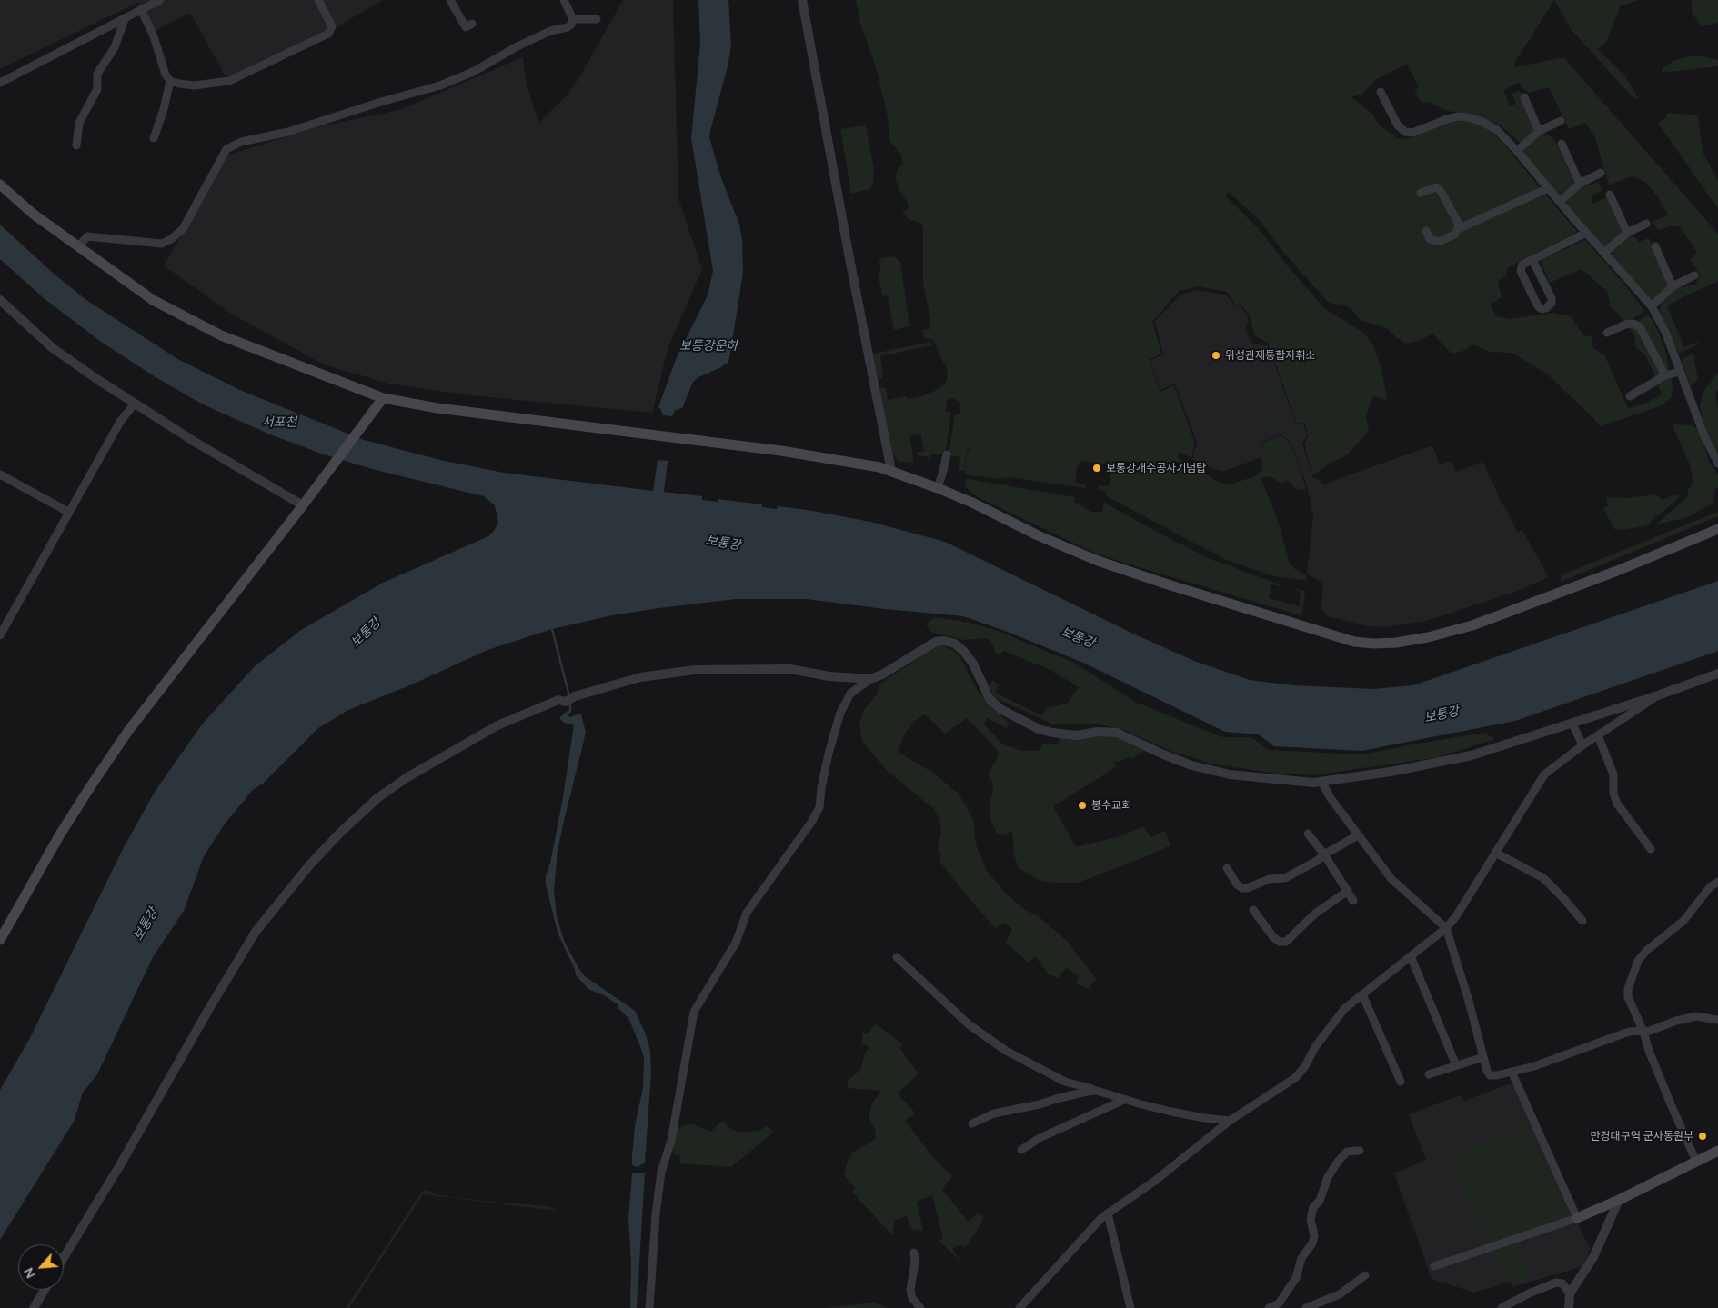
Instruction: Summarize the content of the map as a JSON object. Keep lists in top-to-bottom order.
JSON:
{
  "water": ["보통강운하", "서포천", "보통강"],
  "places": [
    "위성관제통합지휘소",
    "보통강개수공사기념탑",
    "봉수교회",
    "만경대구역 군사동원부"
  ],
  "north": "bottom left"
}
